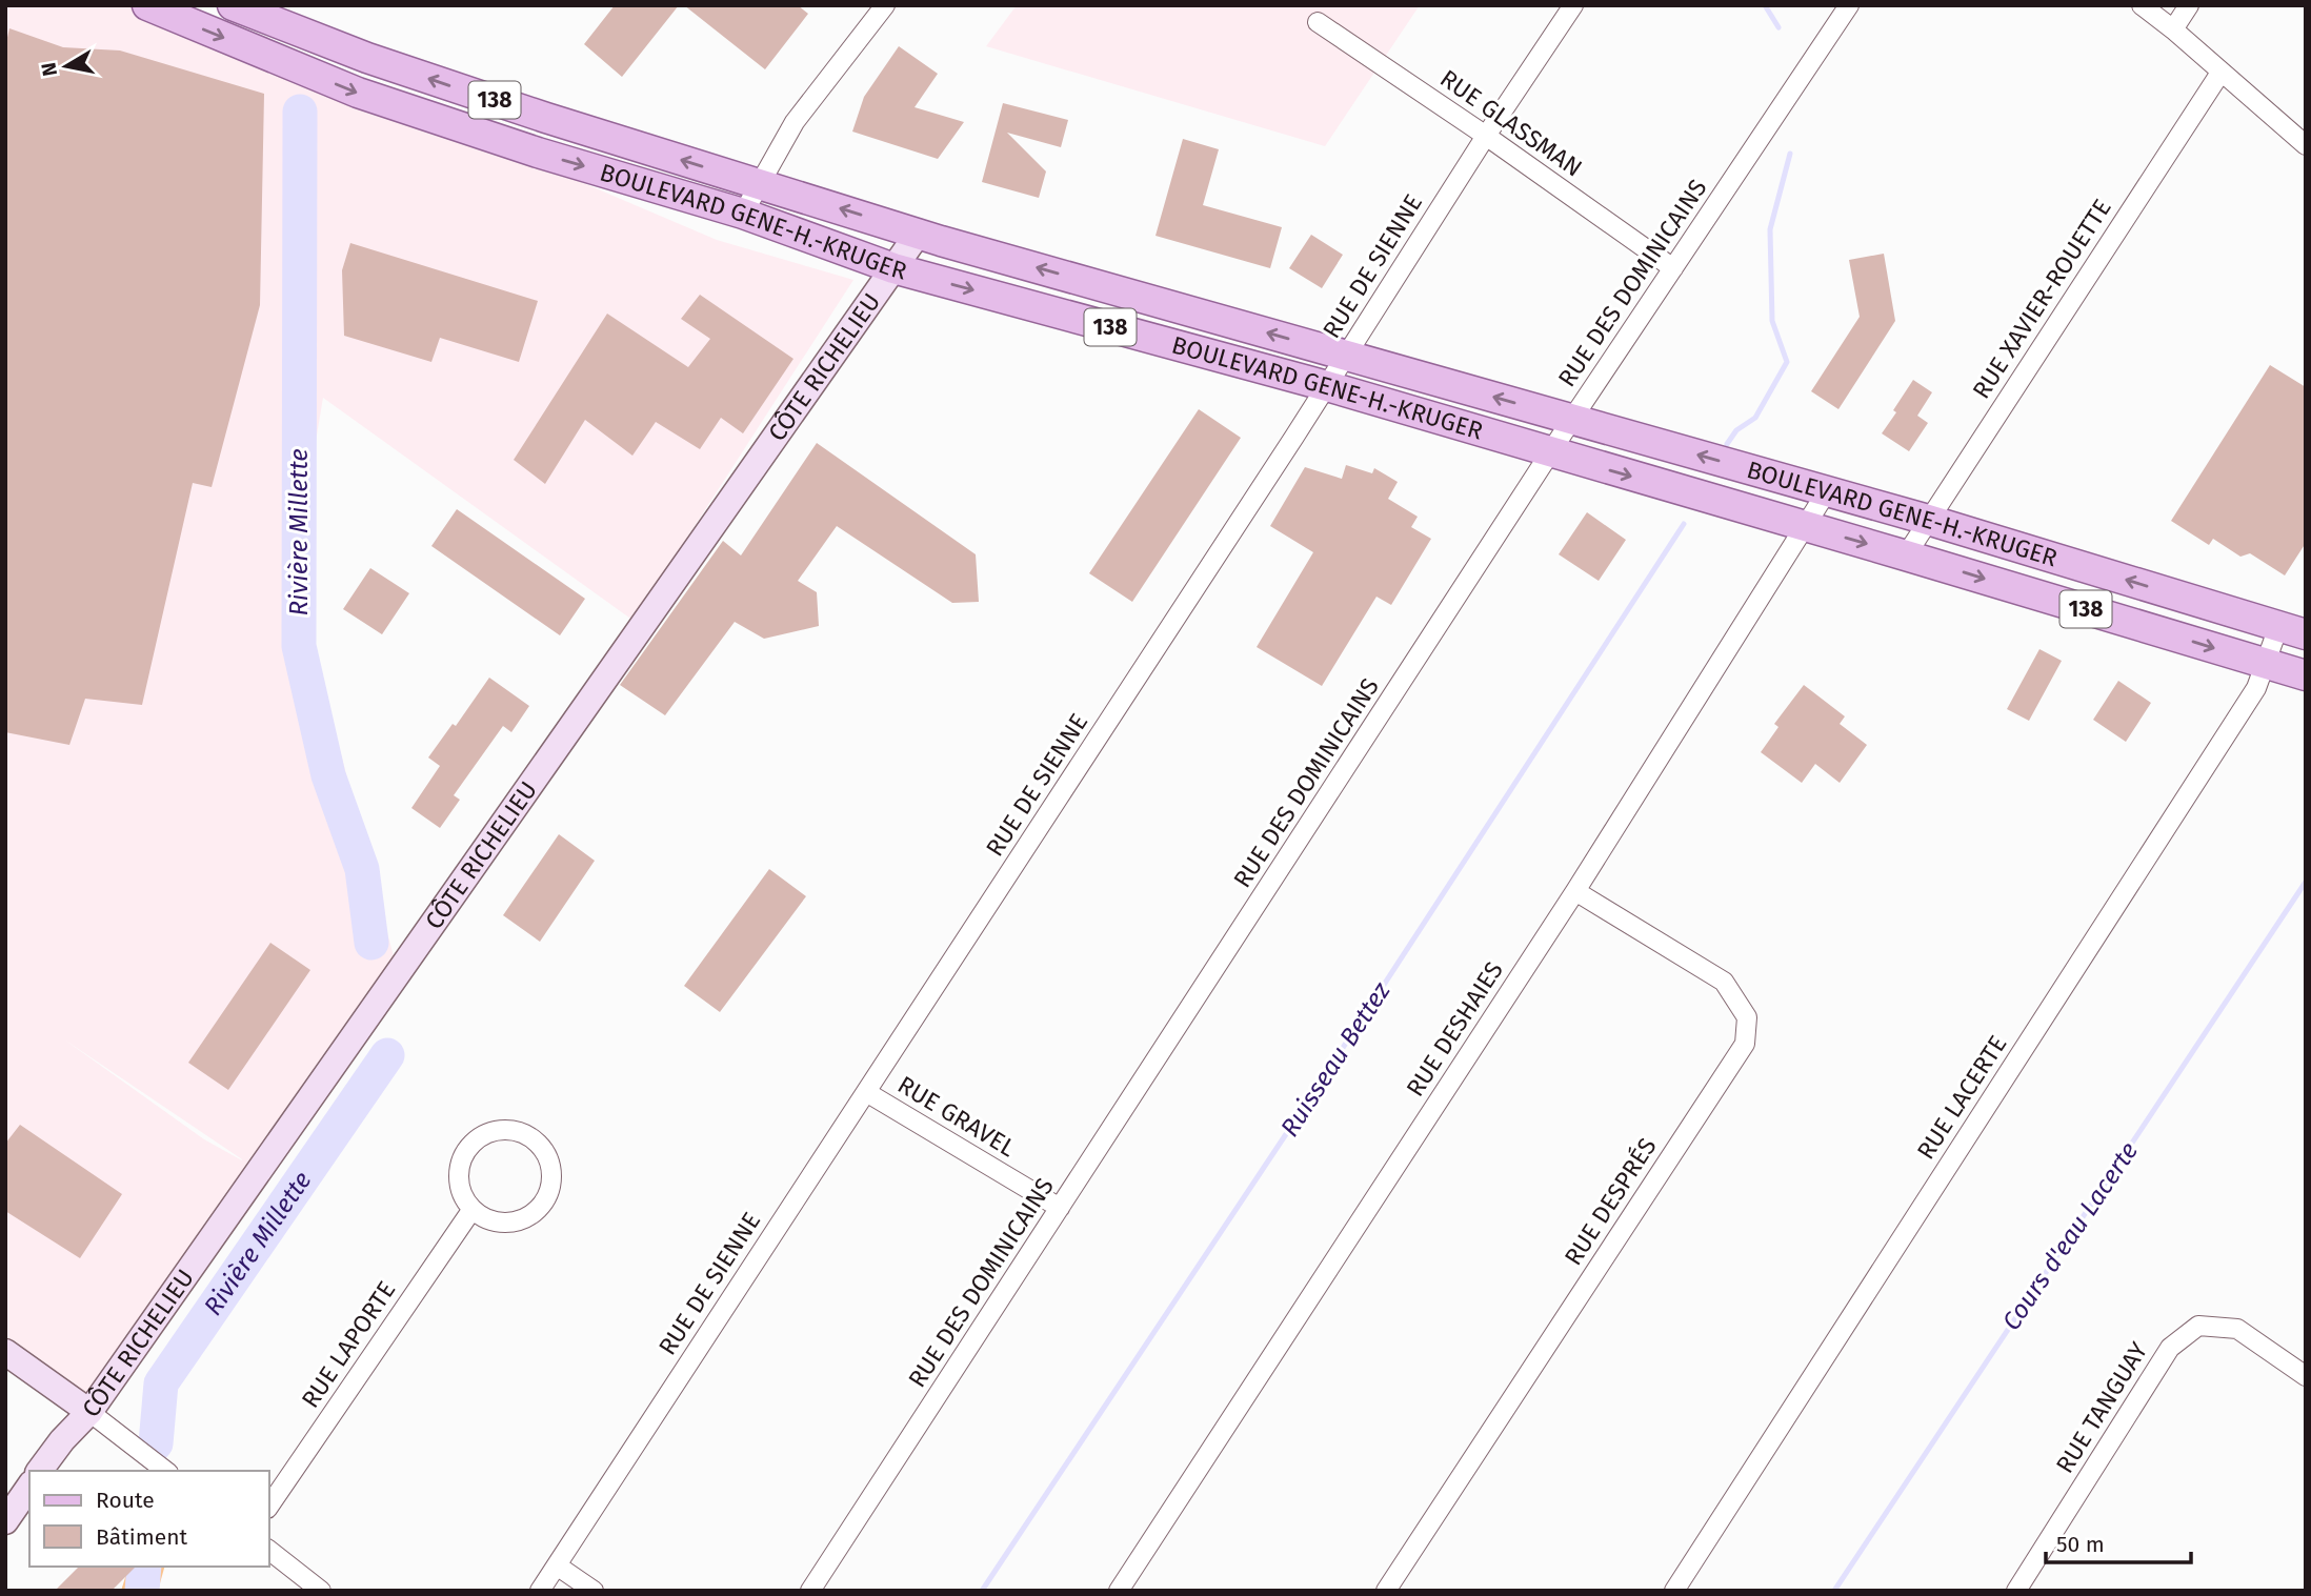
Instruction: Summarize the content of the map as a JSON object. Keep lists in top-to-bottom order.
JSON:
{
  "streets": {
    "main road": ["138", "BOULEVARD GENE-H.-KRUGER"],
    "street": [
      "RUE GLASSMAN",
      "RUE DE SIENNE",
      "RUE DES DOMINICAINS",
      "RUE XAVIER-ROUETTE",
      "CÔTE RICHELIEU",
      "RUE DESHAIES",
      "RUE LACERTE",
      "RUE GRAVEL",
      "RUE DESPRÉS",
      "RUE LAPORTE",
      "RUE TANGUAY"
    ]
  },
  "crossings": [
    ["RUE GLASSMAN", "RUE DE SIENNE"],
    ["RUE GLASSMAN", "RUE DES DOMINICAINS"],
    ["BOULEVARD GENE-H.-KRUGER", "RUE DE SIENNE"],
    ["BOULEVARD GENE-H.-KRUGER", "RUE DES DOMINICAINS"],
    ["BOULEVARD GENE-H.-KRUGER", "RUE XAVIER-ROUETTE"],
    ["BOULEVARD GENE-H.-KRUGER", "CÔTE RICHELIEU"],
    ["BOULEVARD GENE-H.-KRUGER", "RUE DESHAIES"],
    ["BOULEVARD GENE-H.-KRUGER", "RUE LACERTE"],
    ["RUE DE SIENNE", "RUE GRAVEL"],
    ["RUE DES DOMINICAINS", "RUE GRAVEL"],
    ["RUE DESHAIES", "RUE DESPRÉS"]
  ],
  "water": ["Rivière Millette", "Ruisseau Bettez", "Cours d'eau Lacerte"],
  "legend": ["Route", "Bâtiment"],
  "scale_bar": "50 m",
  "north": "left"
}
